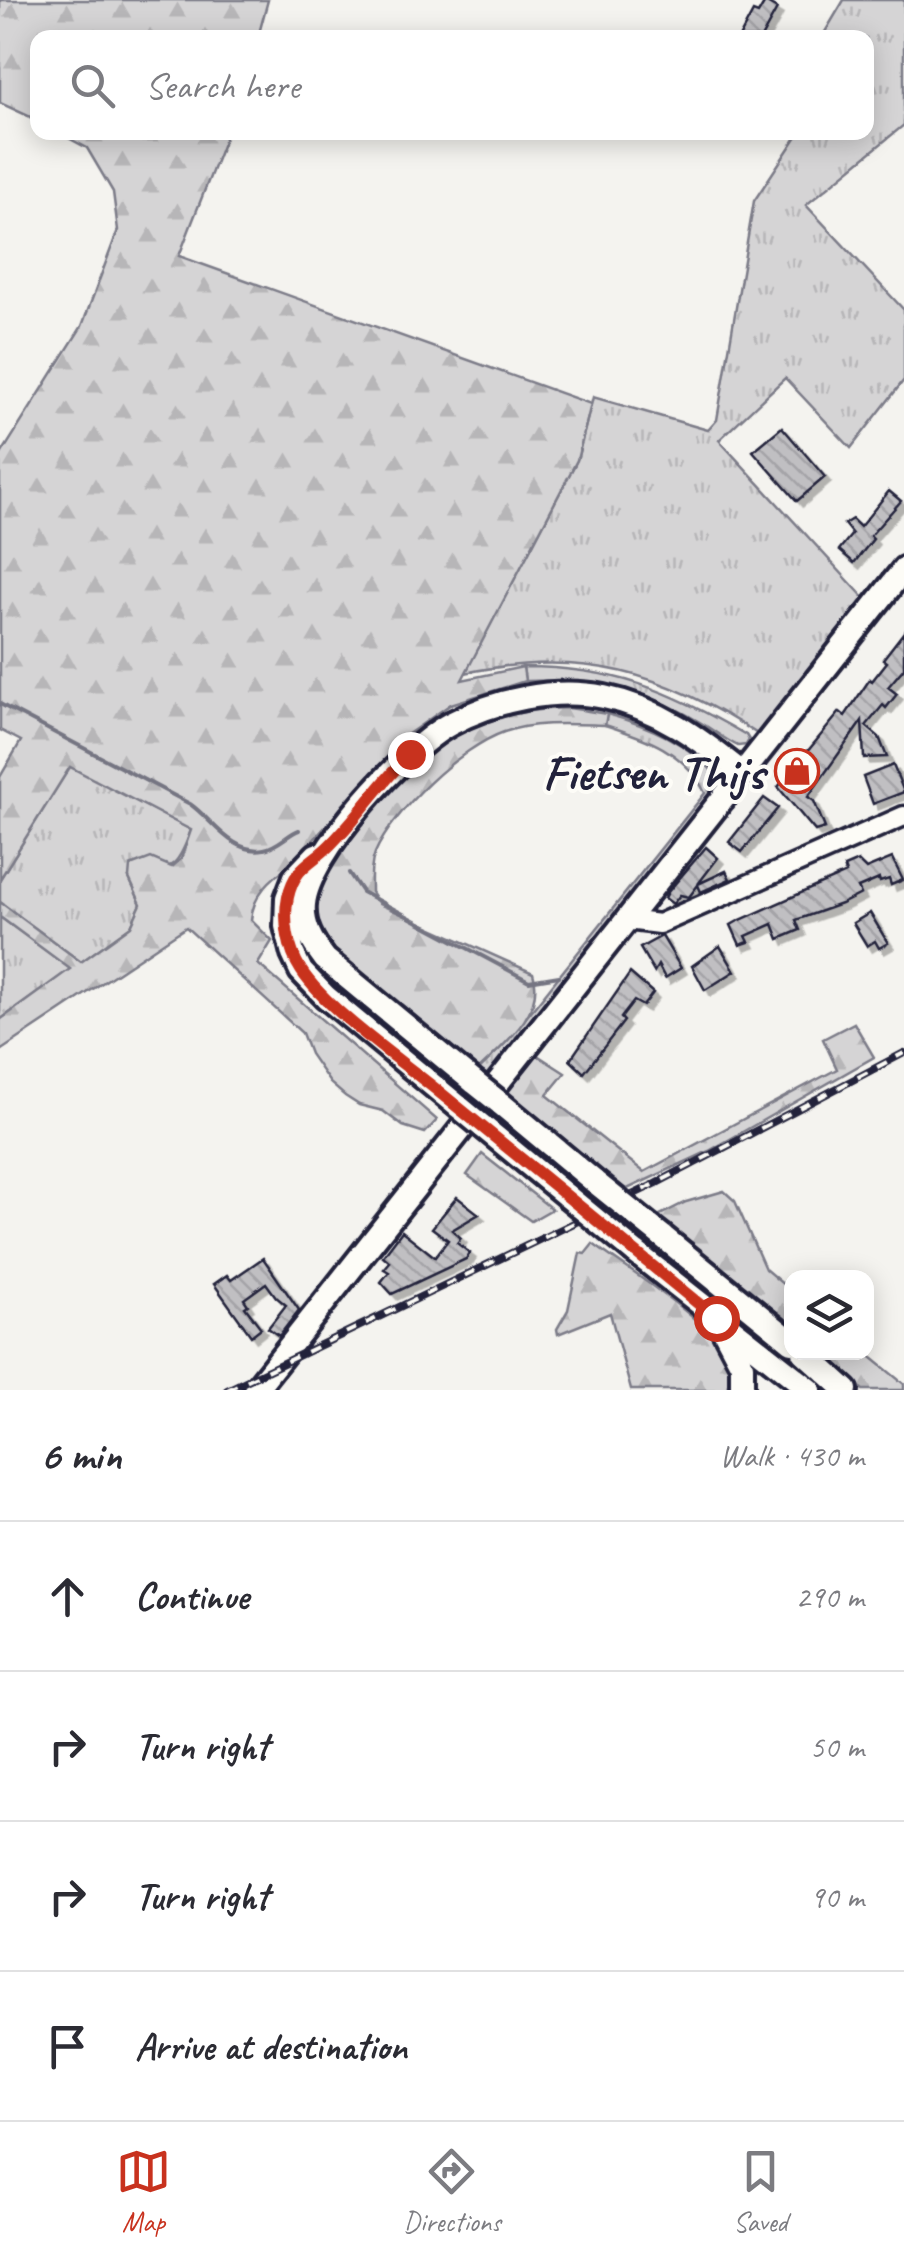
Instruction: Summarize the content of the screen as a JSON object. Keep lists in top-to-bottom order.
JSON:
{
  "places": {
    "shop": ["Fietsen Thijs"]
  },
  "page": {
    "search": "Search here",
    "heading": ["6 min", "Walk · 430 m"],
    "list": [
      ["Continue", "290 m"],
      ["Turn right", "50 m"],
      ["Turn right", "90 m"],
      "Arrive at destination"
    ],
    "nav": ["Map", "Directions", "Saved"]
  }
}
